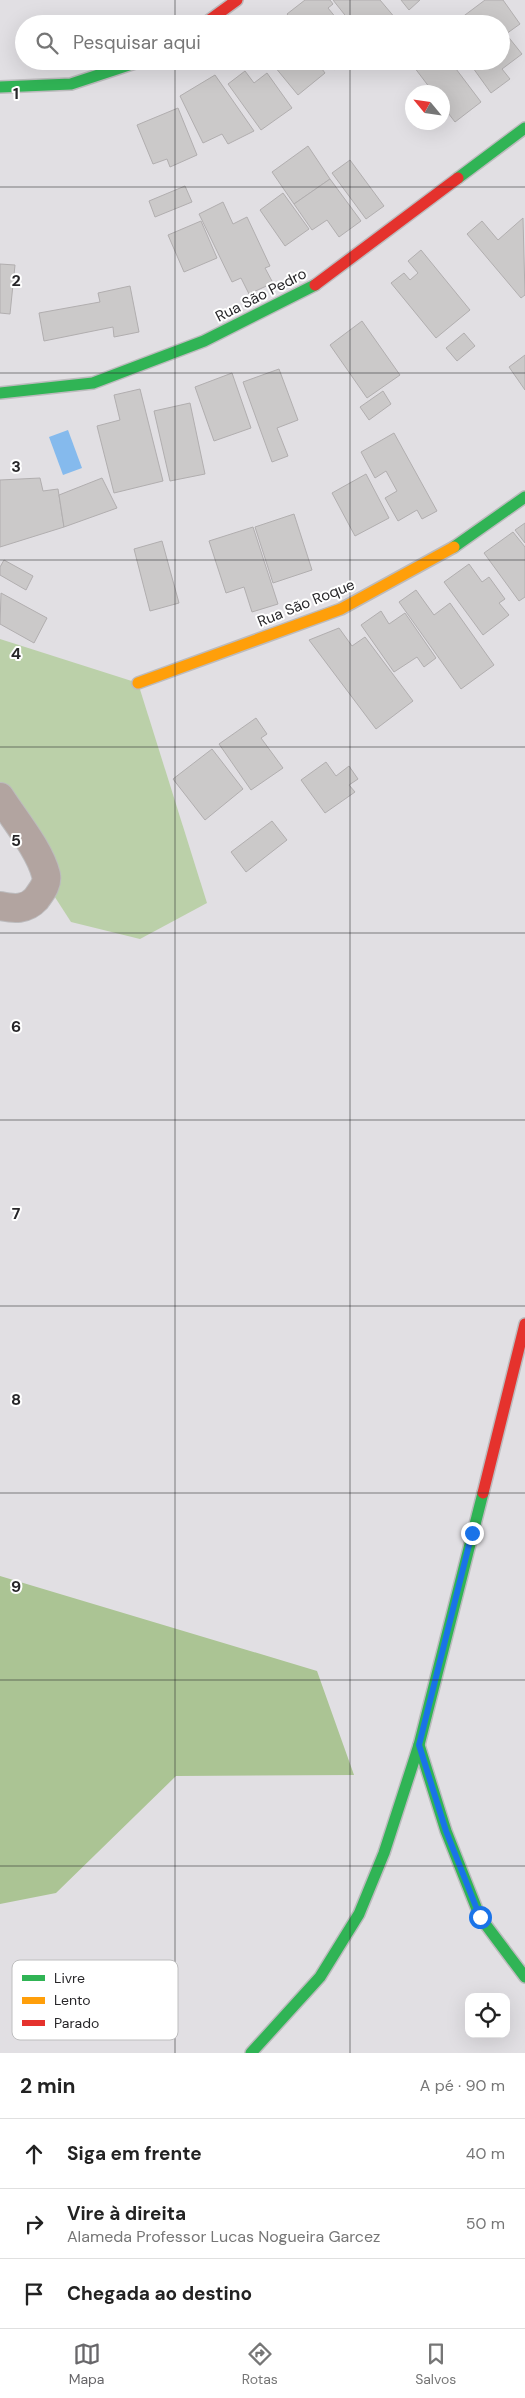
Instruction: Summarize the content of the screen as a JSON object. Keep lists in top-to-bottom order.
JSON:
{
  "streets": {
    "street": ["Rua São Pedro", "Rua São Roque"]
  },
  "legend": ["Livre", "Lento", "Parado"],
  "north": "top left",
  "page": {
    "search": "Pesquisar aqui",
    "heading": ["2 min", "A pé · 90 m"],
    "list": [
      ["Siga em frente", "40 m"],
      ["Vire à direita", "Alameda Professor Lucas Nogueira Garcez", "50 m"],
      "Chegada ao destino"
    ],
    "nav": ["Mapa", "Rotas", "Salvos"]
  },
  "grid": {
    "rows": [
      "1",
      "2",
      "3",
      "4",
      "5",
      "6",
      "7",
      "8",
      "9"
    ]
  }
}
